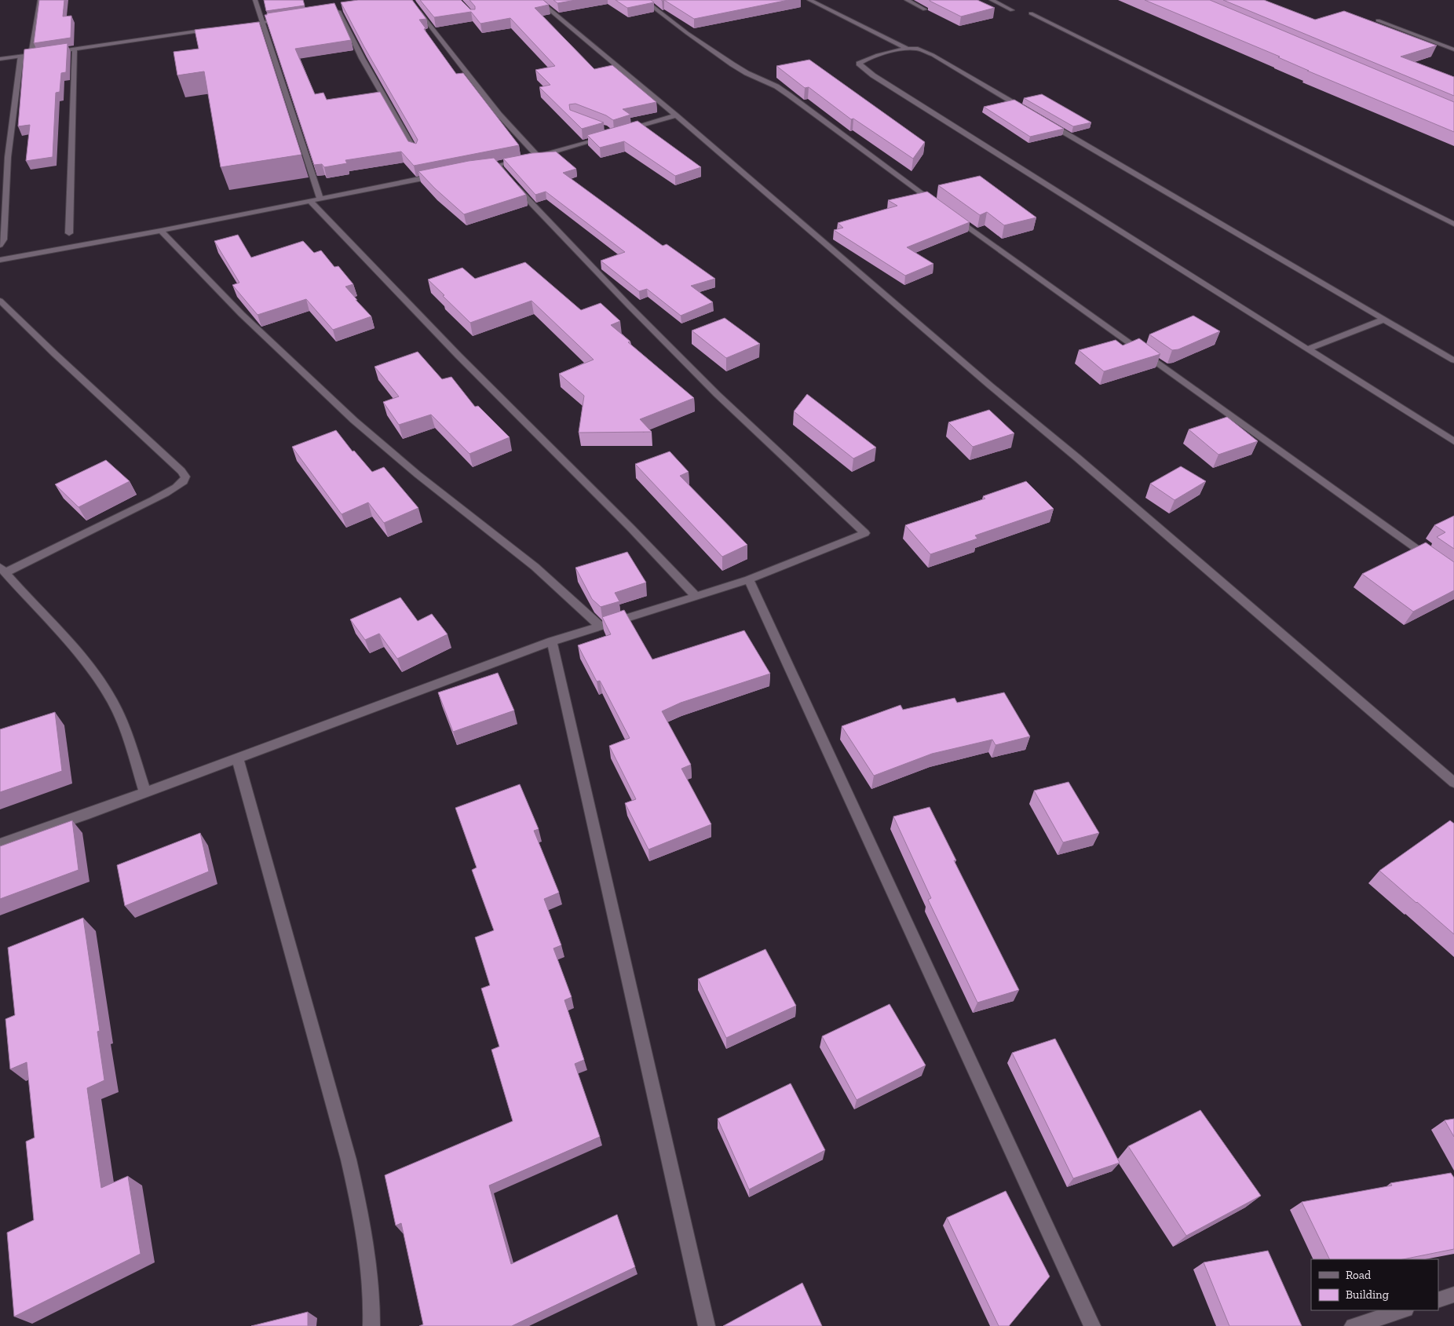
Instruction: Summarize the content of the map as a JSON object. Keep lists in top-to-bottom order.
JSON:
{
  "legend": ["Road", "Building"]
}
